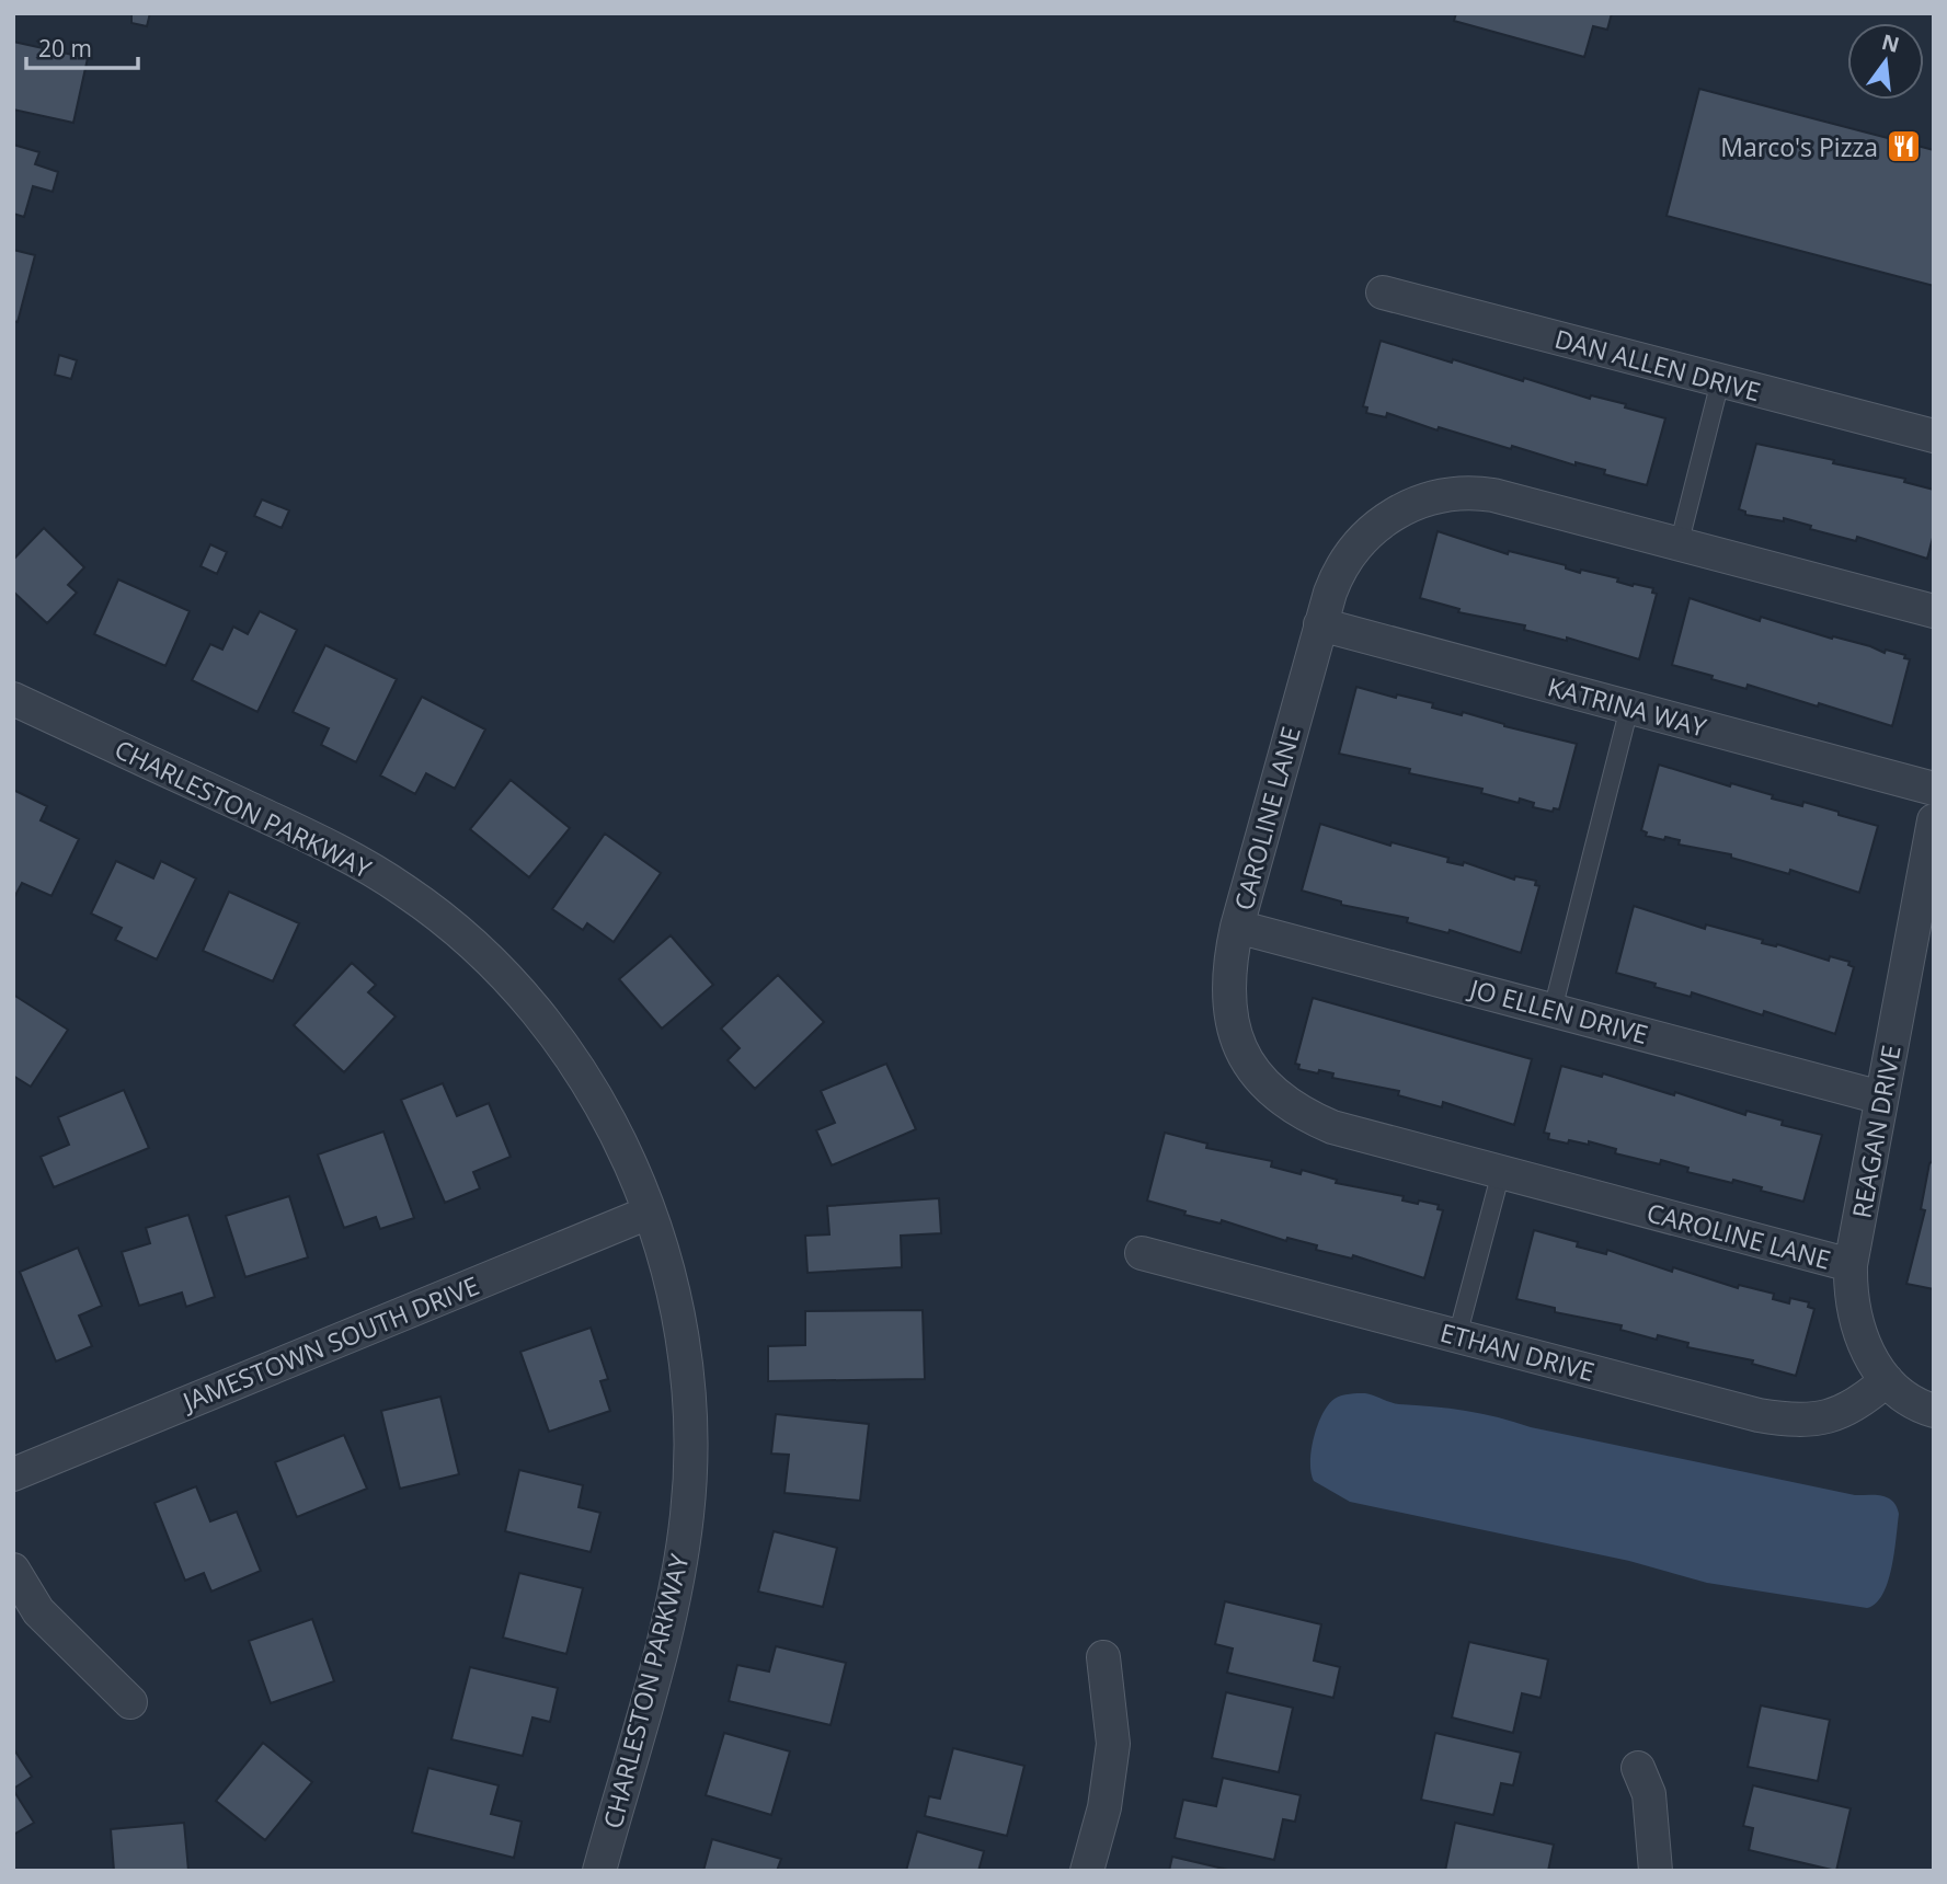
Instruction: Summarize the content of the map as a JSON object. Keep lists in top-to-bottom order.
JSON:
{
  "streets": {
    "street": [
      "DAN ALLEN DRIVE",
      "KATRINA WAY",
      "CHARLESTON PARKWAY",
      "CAROLINE LANE",
      "JO ELLEN DRIVE",
      "REAGAN DRIVE",
      "JAMESTOWN SOUTH DRIVE",
      "ETHAN DRIVE"
    ]
  },
  "crossings": [
    ["KATRINA WAY", "CAROLINE LANE"],
    ["CHARLESTON PARKWAY", "JAMESTOWN SOUTH DRIVE"],
    ["CAROLINE LANE", "JO ELLEN DRIVE"],
    ["CAROLINE LANE", "REAGAN DRIVE"],
    ["JO ELLEN DRIVE", "REAGAN DRIVE"],
    ["REAGAN DRIVE", "ETHAN DRIVE"]
  ],
  "places": {
    "restaurant": ["Marco's Pizza"]
  },
  "scale_bar": "20 m",
  "north": "top"
}
